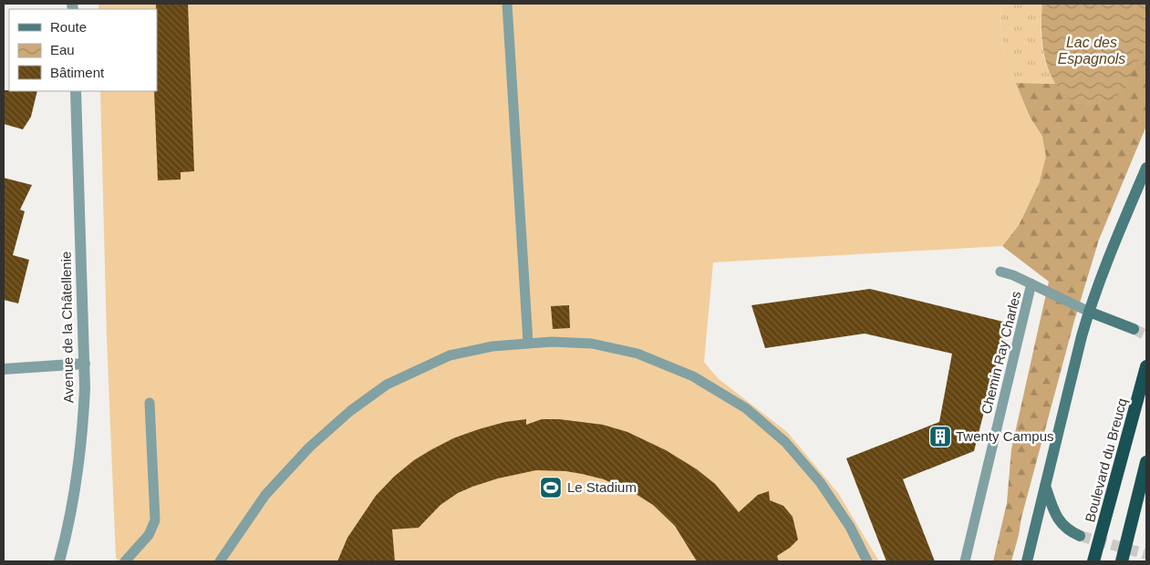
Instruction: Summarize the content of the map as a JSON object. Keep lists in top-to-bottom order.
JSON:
{
  "streets": {
    "highway": ["Boulevard du Breucq"],
    "street": ["Avenue de la Châtellenie"],
    "lane": ["Chemin Ray Charles"]
  },
  "water": ["Lac des Espagnols"],
  "places": {
    "building": ["Twenty Campus"],
    "sports": ["Le Stadium"]
  },
  "legend": ["Route", "Eau", "Bâtiment"]
}
